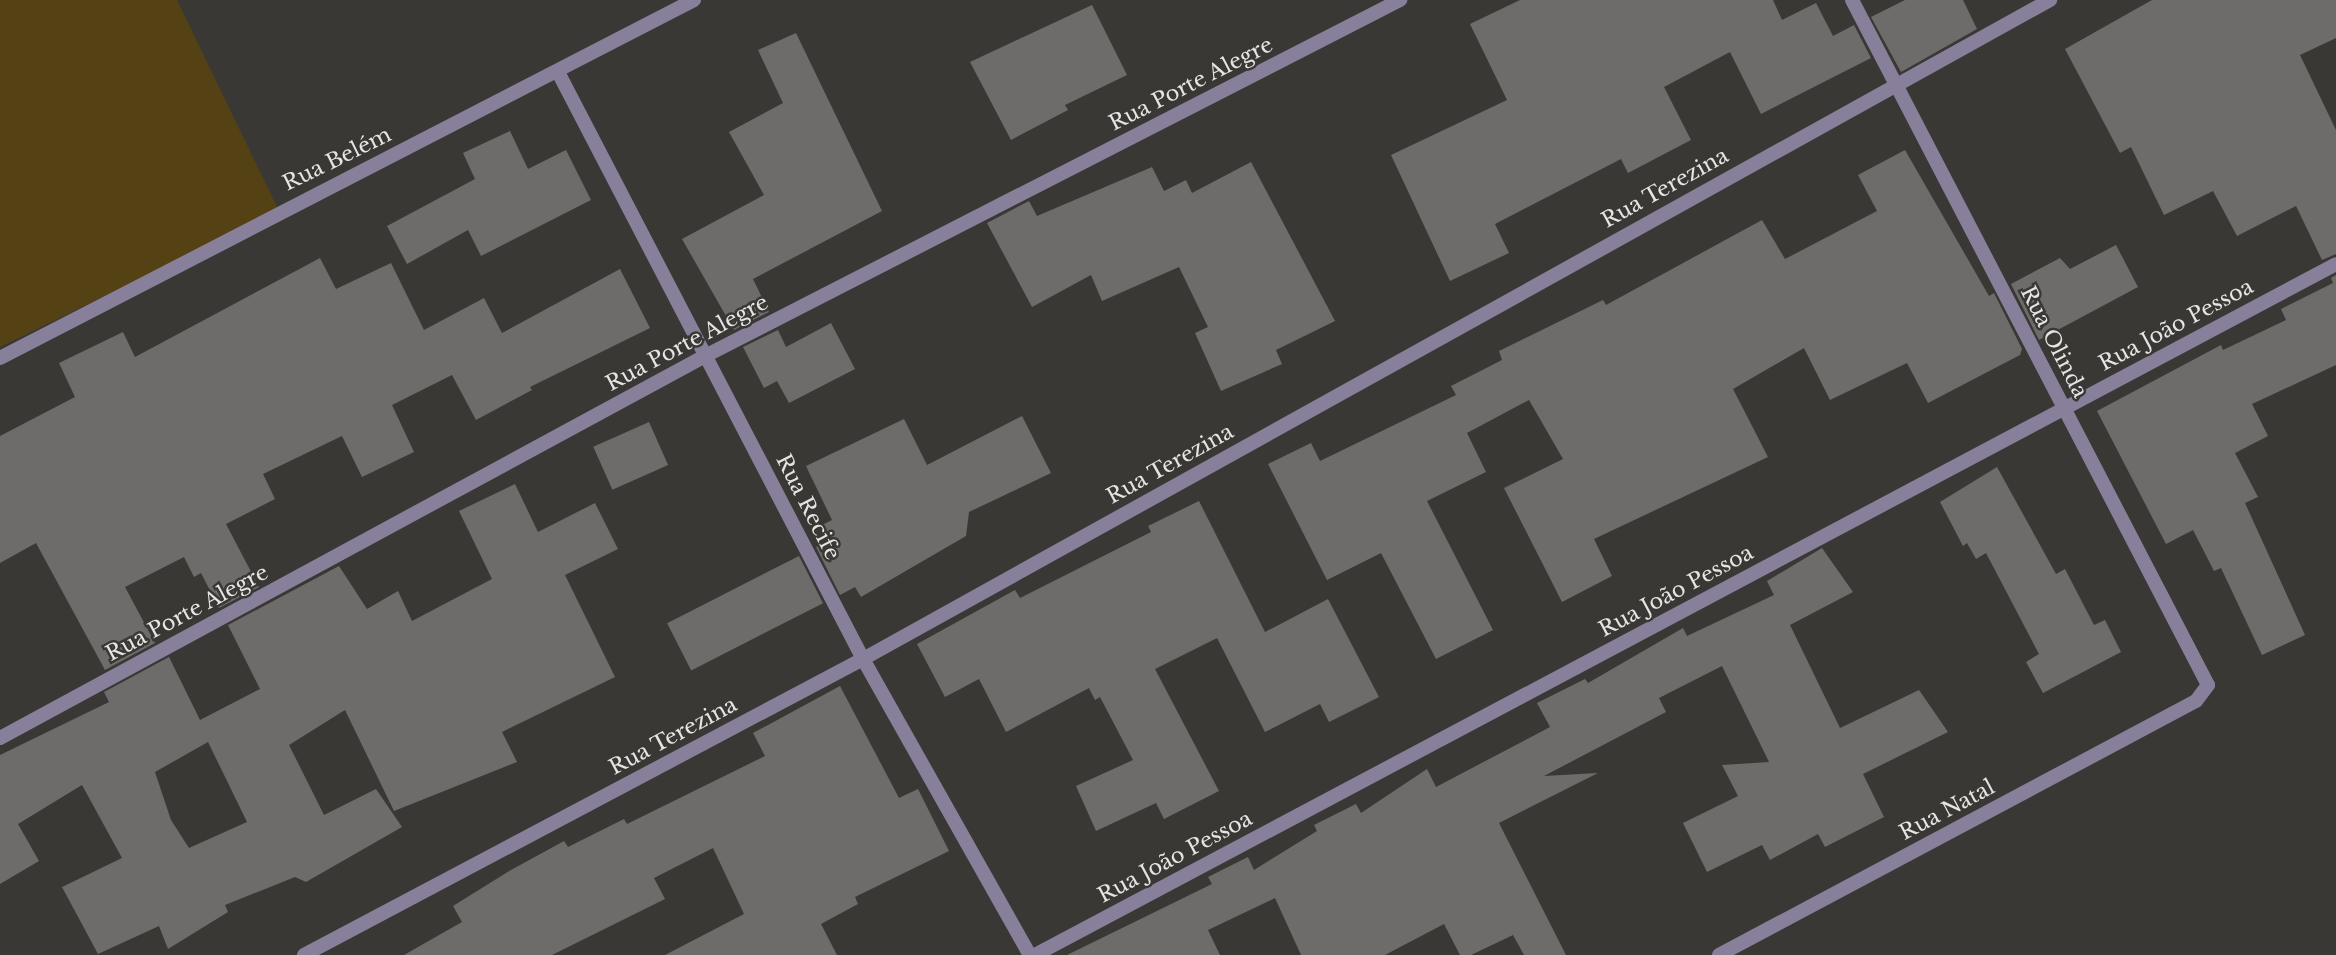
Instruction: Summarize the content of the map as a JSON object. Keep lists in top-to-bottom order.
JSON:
{
  "streets": {
    "street": [
      "Rua Porte Alegre",
      "Rua Belém",
      "Rua Terezina",
      "Rua João Pessoa",
      "Rua Olinda",
      "Rua Recife",
      "Rua Natal"
    ]
  },
  "crossings": [
    ["Rua Porte Alegre", "Rua Recife"],
    ["Rua Belém", "Rua Recife"],
    ["Rua Terezina", "Rua Olinda"],
    ["Rua Terezina", "Rua Recife"],
    ["Rua João Pessoa", "Rua Olinda"],
    ["Rua João Pessoa", "Rua Recife"],
    ["Rua Olinda", "Rua Natal"]
  ]
}
